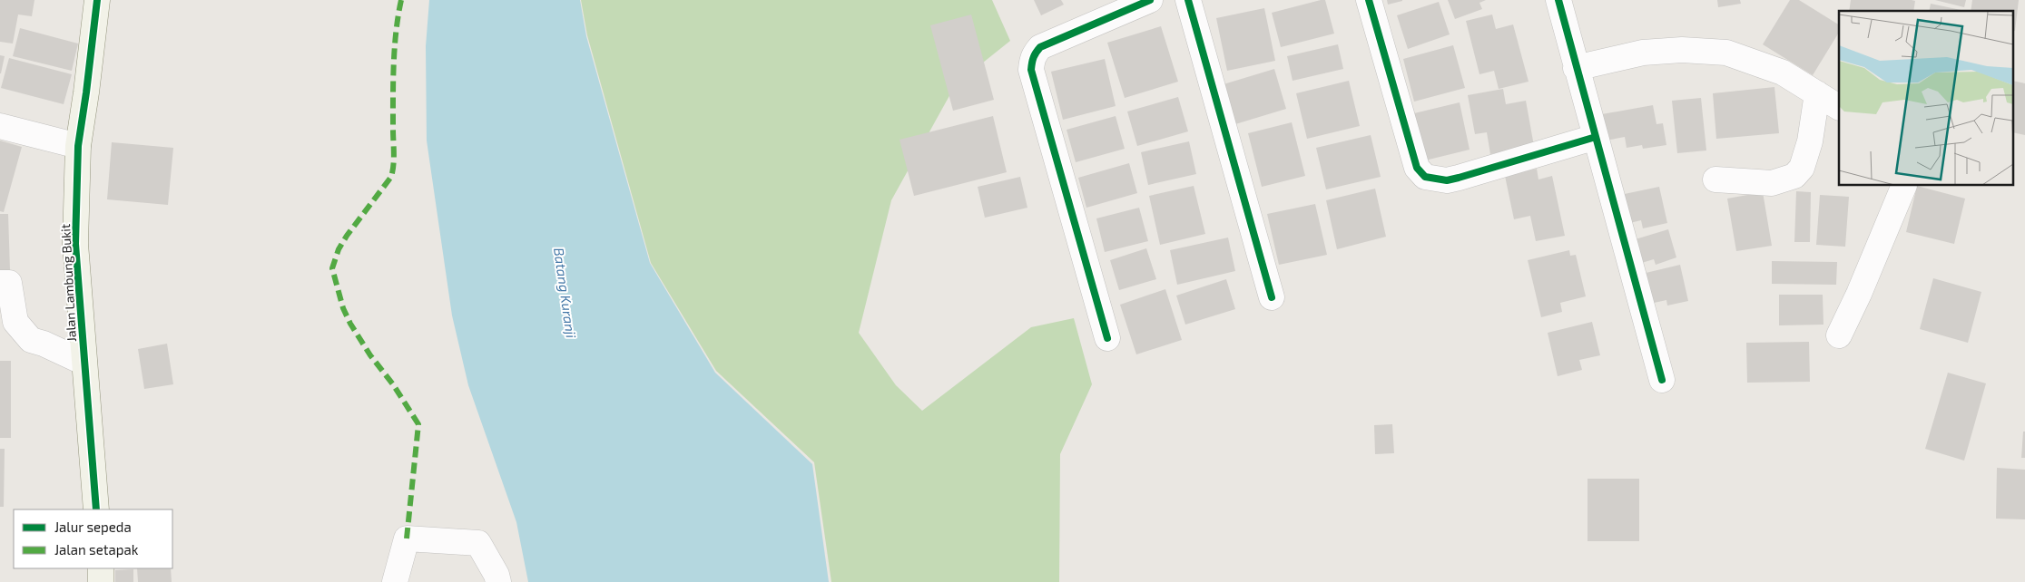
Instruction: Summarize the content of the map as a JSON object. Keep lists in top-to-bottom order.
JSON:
{
  "streets": {
    "street": ["Jalan Lambung Bukit"]
  },
  "water": ["Batang Kuranji"],
  "legend": ["Jalur sepeda", "Jalan setapak"]
}
